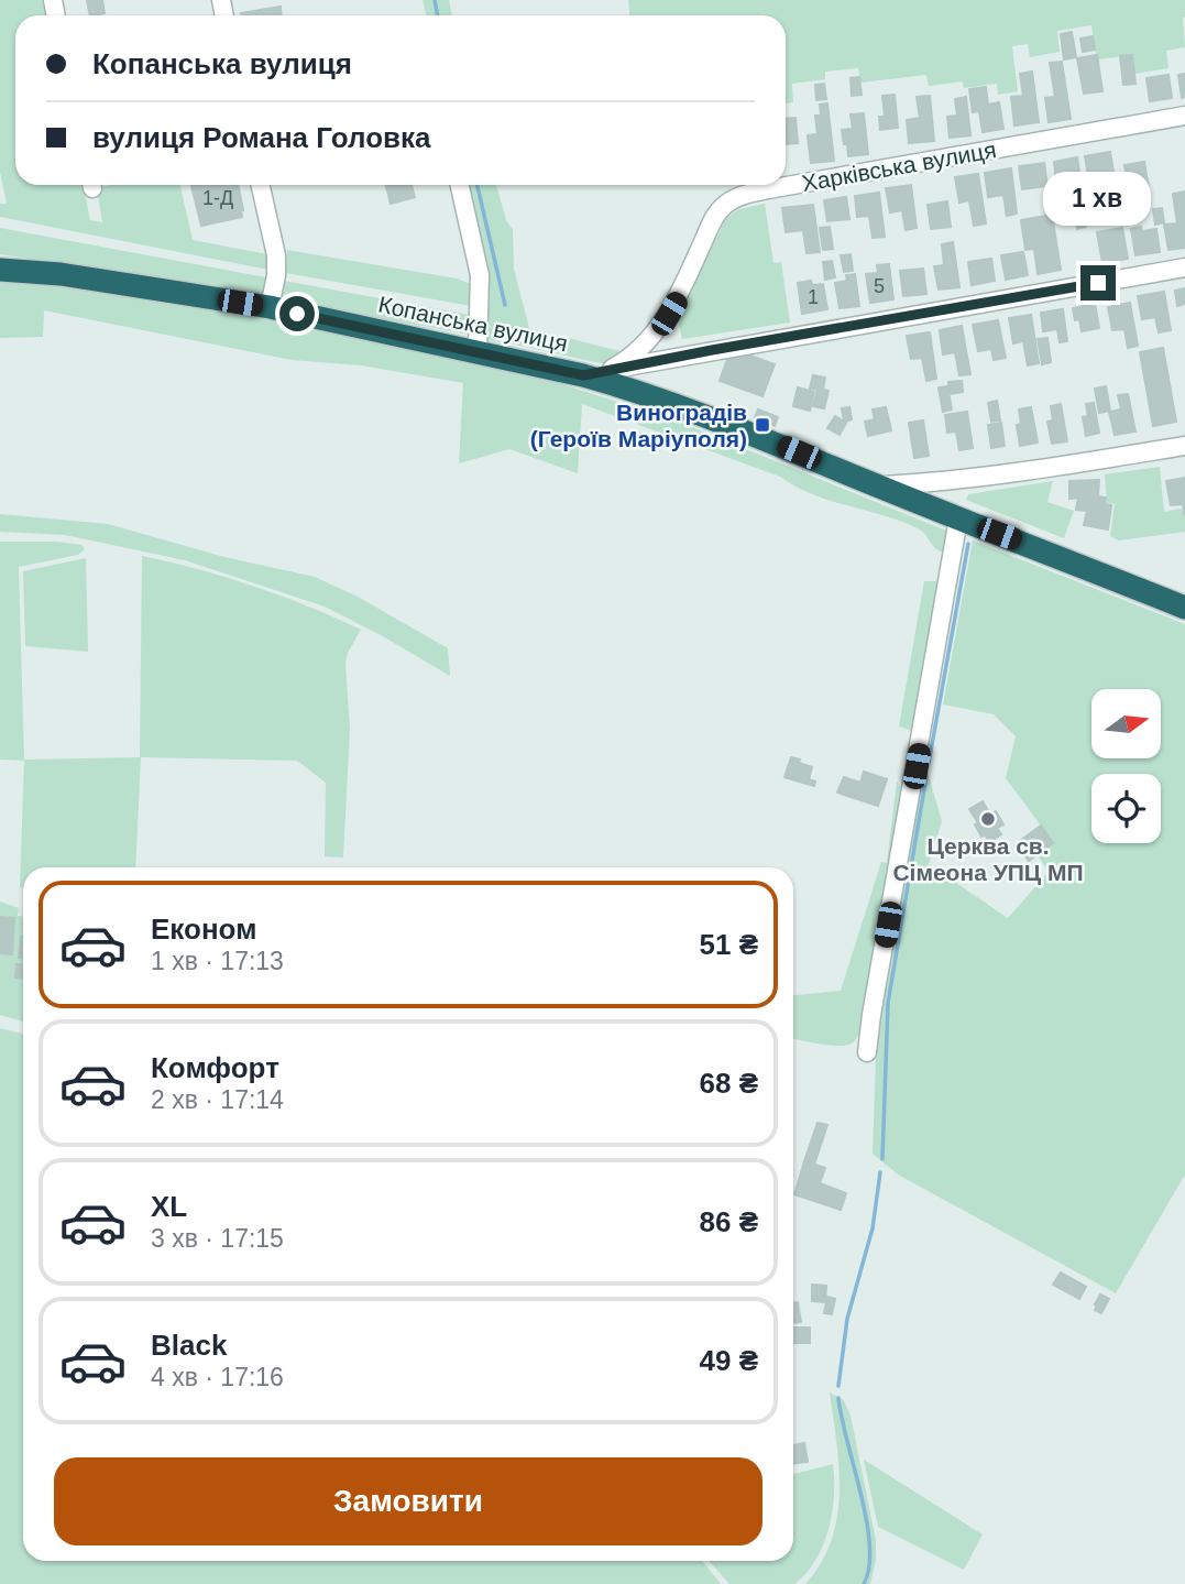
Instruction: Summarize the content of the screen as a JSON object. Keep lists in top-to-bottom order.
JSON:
{
  "streets": {
    "highway": ["Копанська вулиця"],
    "street": ["Харківська вулиця"]
  },
  "places": {
    "transit": ["Виноградів (Героїв Маріуполя)"],
    "other": ["Церква св. Сімеона УПЦ МП"]
  },
  "house_numbers": ["1-Д", "5", "1"],
  "north": "right",
  "page": {
    "banner": ["Копанська вулиця", "вулиця Романа Головка"],
    "bubble": "1 хв",
    "list": [
      {
        "name": "Економ",
        "note": "1 хв · 17:13",
        "value": "51 ₴"
      },
      {
        "name": "Комфорт",
        "note": "2 хв · 17:14",
        "value": "68 ₴"
      },
      {
        "name": "XL",
        "note": "3 хв · 17:15",
        "value": "86 ₴"
      },
      {
        "name": "Black",
        "note": "4 хв · 17:16",
        "value": "49 ₴"
      }
    ],
    "buttons": "Замовити"
  }
}
